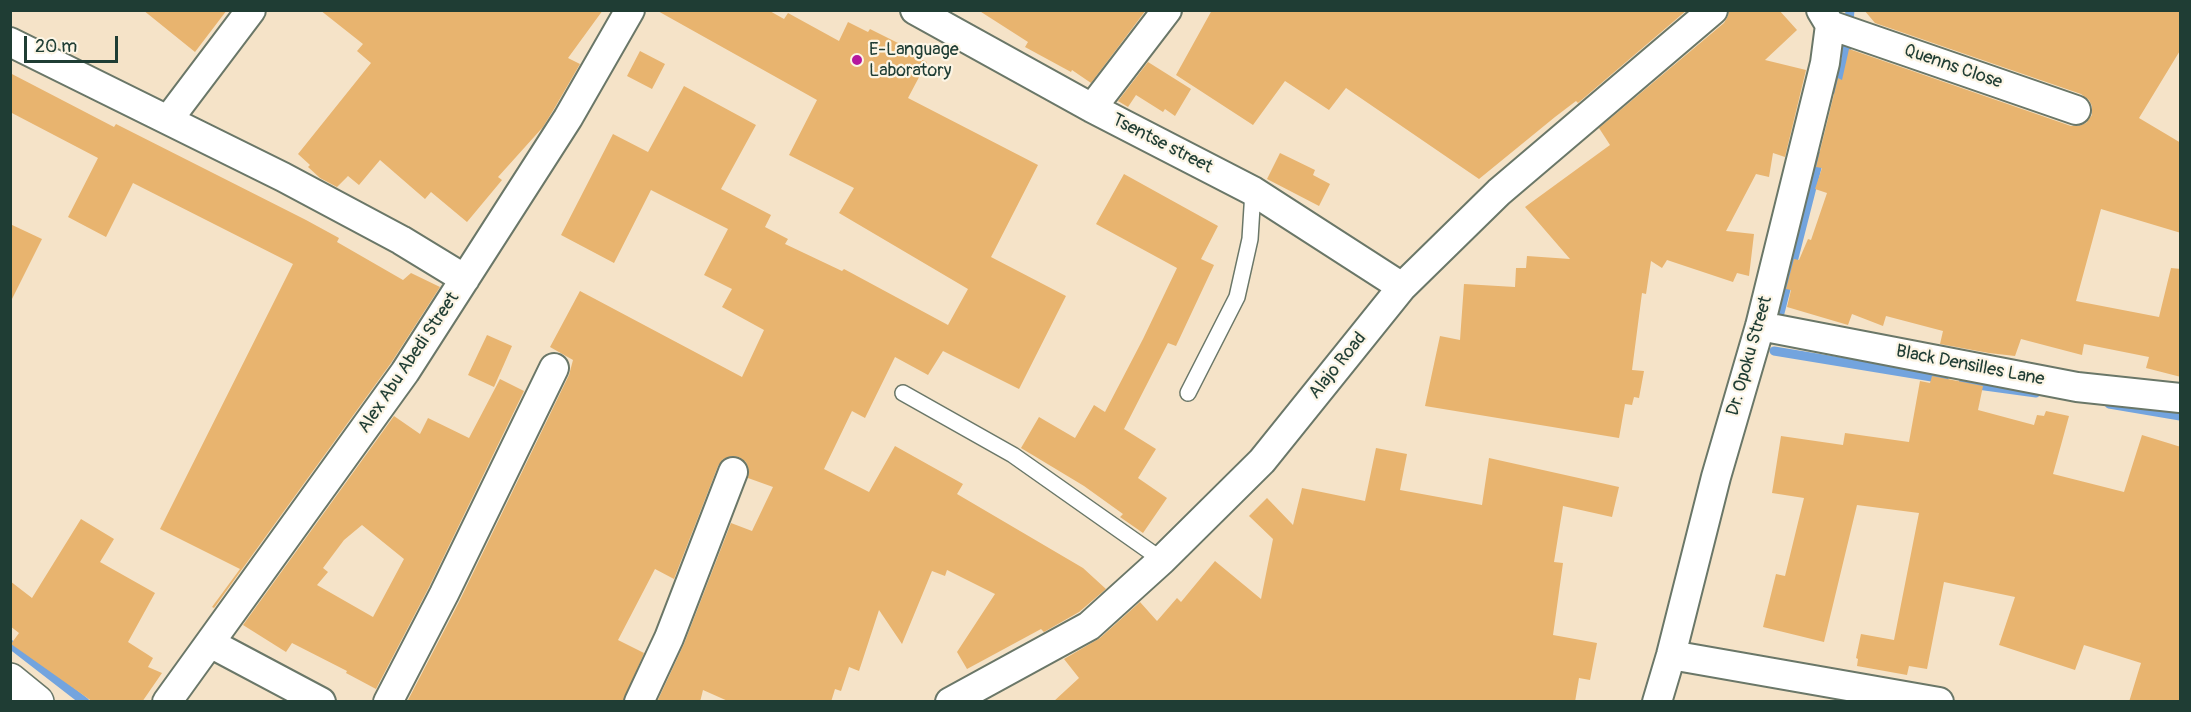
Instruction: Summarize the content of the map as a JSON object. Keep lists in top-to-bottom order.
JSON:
{
  "streets": {
    "street": [
      "Quenns Close",
      "Tsentse street",
      "Dr. Opoku Street",
      "Alex Abu Abedi Street",
      "Alajo Road",
      "Black Densilles Lane"
    ]
  },
  "crossings": [
    ["Quenns Close", "Dr. Opoku Street"],
    ["Tsentse street", "Alajo Road"],
    ["Dr. Opoku Street", "Black Densilles Lane"]
  ],
  "places": ["E-Language Laboratory"],
  "scale_bar": "20 m"
}
